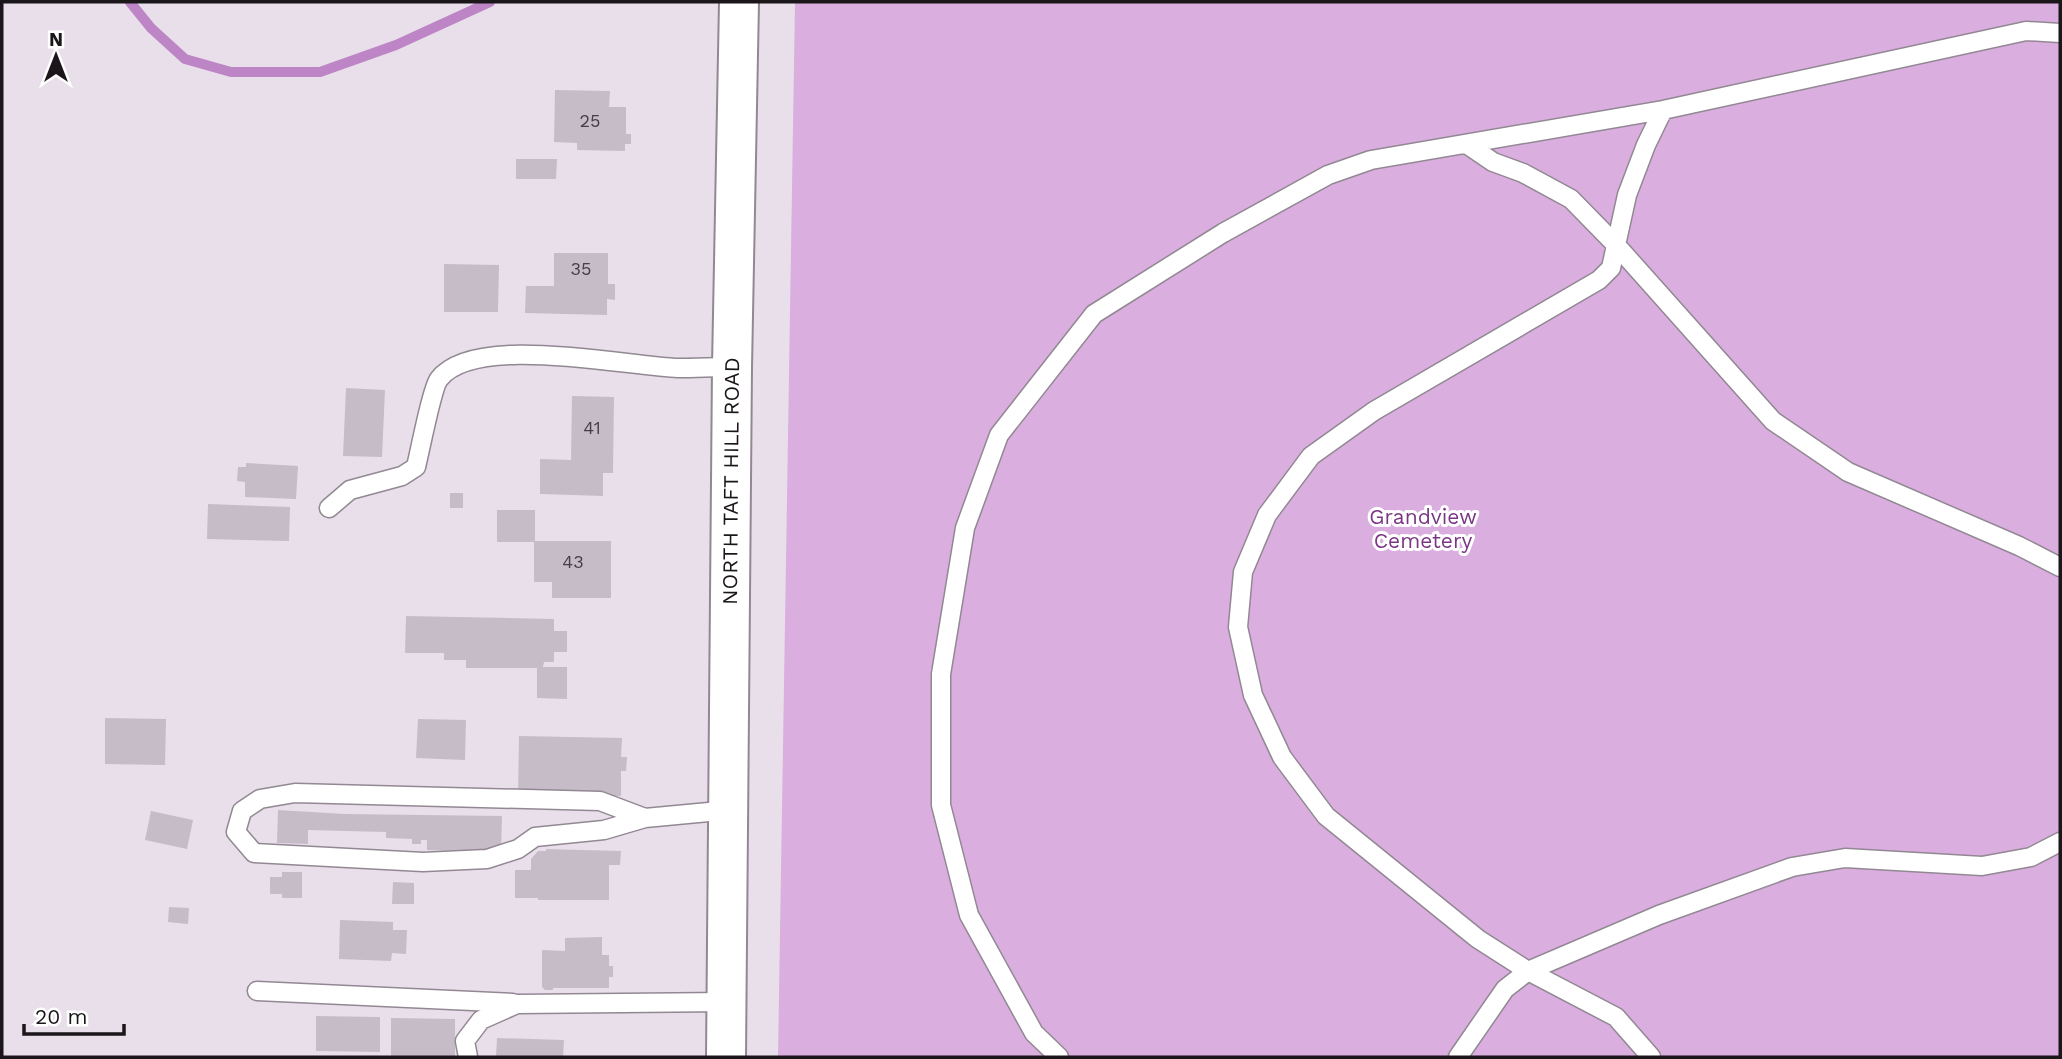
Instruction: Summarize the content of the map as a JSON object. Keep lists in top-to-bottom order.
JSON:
{
  "streets": {
    "main road": ["NORTH TAFT HILL ROAD"]
  },
  "parks": ["Grandview Cemetery"],
  "house_numbers": [
    "25",
    "35",
    "41",
    "43"
  ],
  "scale_bar": "20 m",
  "north": "top"
}
